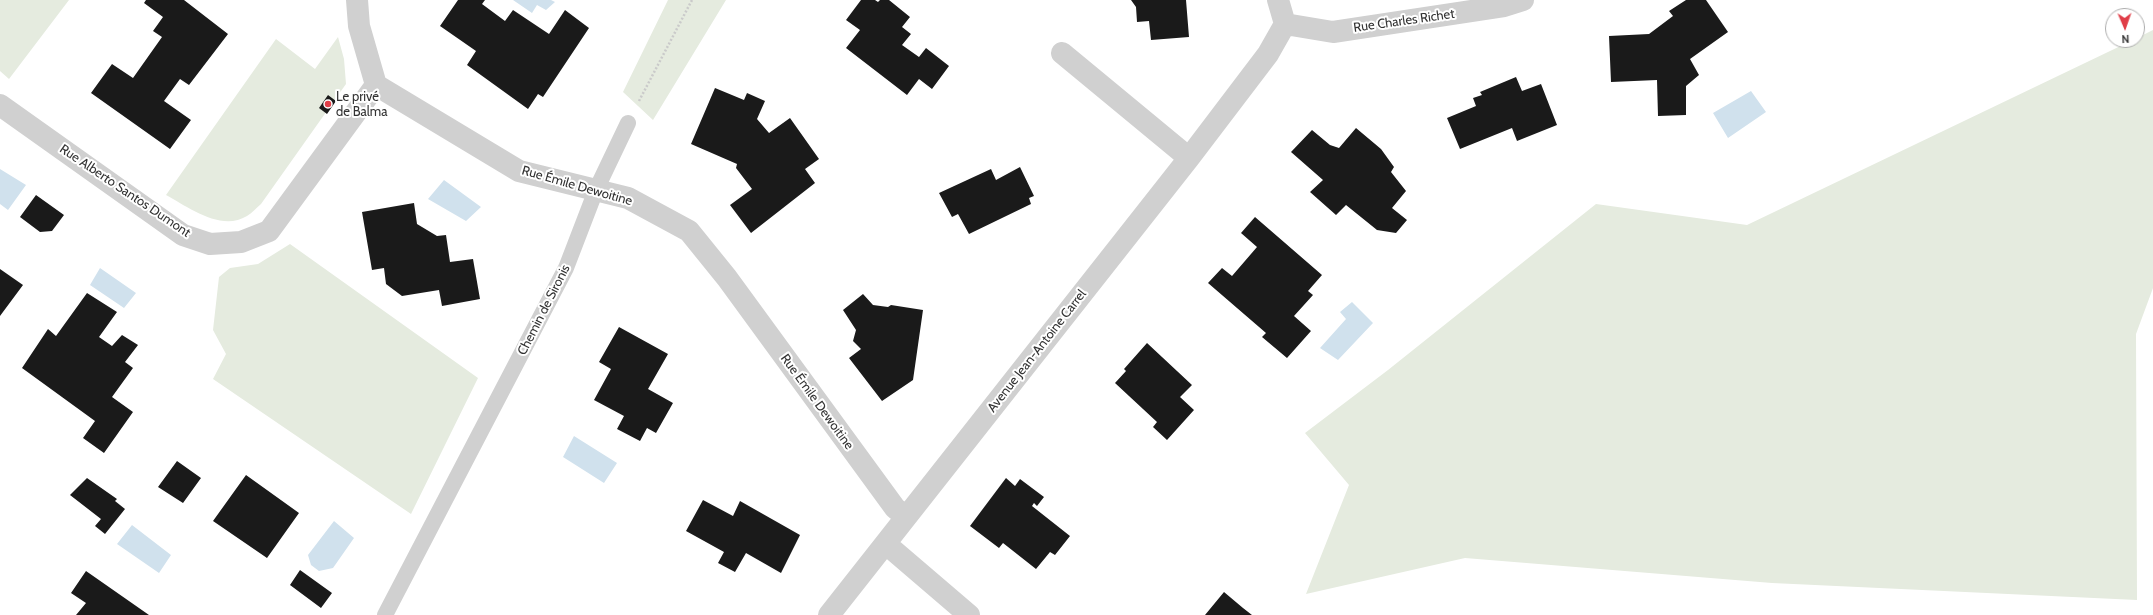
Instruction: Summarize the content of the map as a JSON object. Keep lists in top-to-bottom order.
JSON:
{
  "streets": {
    "street": [
      "Rue Charles Richet",
      "Rue Émile Dewoitine",
      "Rue Alberto Santos Dumont",
      "Avenue Jean-Antoine Carrel"
    ],
    "lane": ["Chemin de Sironis"]
  },
  "crossings": [
    ["Rue Charles Richet", "Avenue Jean-Antoine Carrel"],
    ["Rue Émile Dewoitine", "Rue Alberto Santos Dumont"],
    ["Rue Émile Dewoitine", "Chemin de Sironis"],
    ["Rue Émile Dewoitine", "Avenue Jean-Antoine Carrel"]
  ],
  "places": ["Le privé de Balma"],
  "north": "bottom"
}
